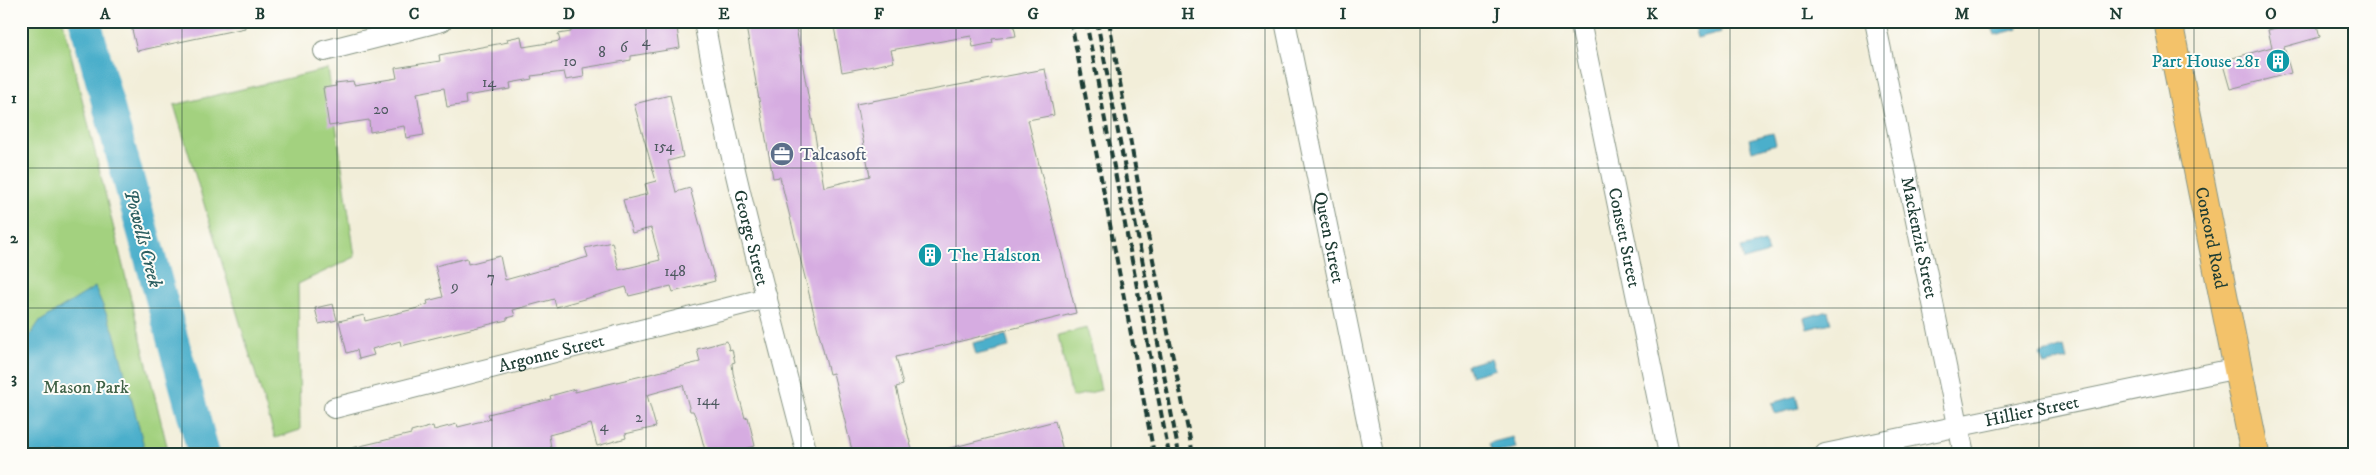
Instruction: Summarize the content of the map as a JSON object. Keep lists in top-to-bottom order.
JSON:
{
  "streets": {
    "main road": ["Concord Road"],
    "street": [
      "Consett Street",
      "Mackenzie Street",
      "George Street",
      "Queen Street",
      "Argonne Street",
      "Hillier Street"
    ]
  },
  "crossings": [
    ["Mackenzie Street", "Hillier Street"],
    ["George Street", "Argonne Street"],
    ["Concord Road", "Hillier Street"]
  ],
  "water": ["Powells Creek"],
  "parks": ["Mason Park"],
  "places": {
    "building": ["Part House 281", "The Halston"],
    "office": ["Talcasoft"]
  },
  "house_numbers": [
    "4",
    "6",
    "8",
    "10",
    "14",
    "20",
    "154",
    "148",
    "7",
    "9",
    "144",
    "2",
    "4"
  ],
  "grid": {
    "columns": [
      "A",
      "B",
      "C",
      "D",
      "E",
      "F",
      "G",
      "H",
      "I",
      "J",
      "K",
      "L",
      "M",
      "N",
      "O"
    ],
    "rows": ["1", "2", "3"]
  }
}
